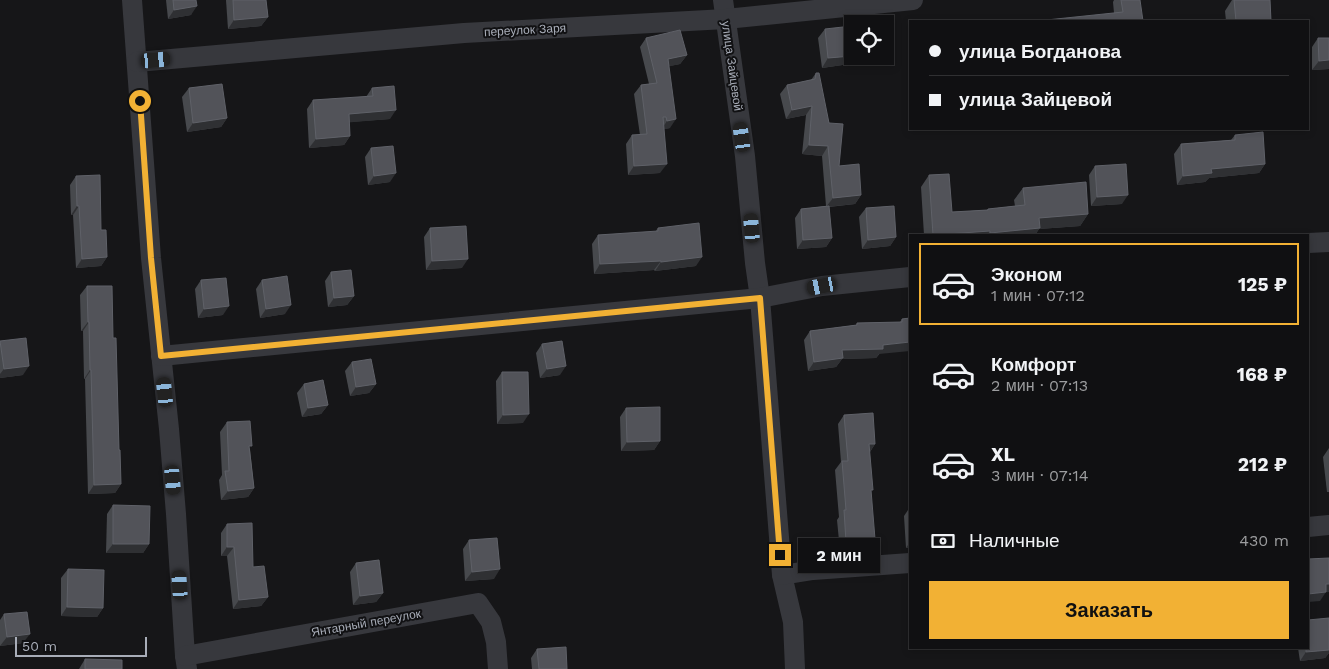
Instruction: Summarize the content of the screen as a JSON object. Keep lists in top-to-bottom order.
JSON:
{
  "streets": {
    "street": ["переулок Заря", "улица Зайцевой", "Янтарный переулок"]
  },
  "crossings": [
    ["переулок Заря", "улица Зайцевой"]
  ],
  "scale_bar": "50 m",
  "page": {
    "banner": ["улица Богданова", "улица Зайцевой"],
    "list": [
      {
        "name": "Эконом",
        "note": "1 мин · 07:12",
        "value": "125 ₽"
      },
      {
        "name": "Комфорт",
        "note": "2 мин · 07:13",
        "value": "168 ₽"
      },
      {
        "name": "XL",
        "note": "3 мин · 07:14",
        "value": "212 ₽"
      }
    ],
    "pay": ["Наличные", "430 m"],
    "bubble": "2 мин",
    "buttons": "Заказать",
    "scale": "50 m"
  }
}
